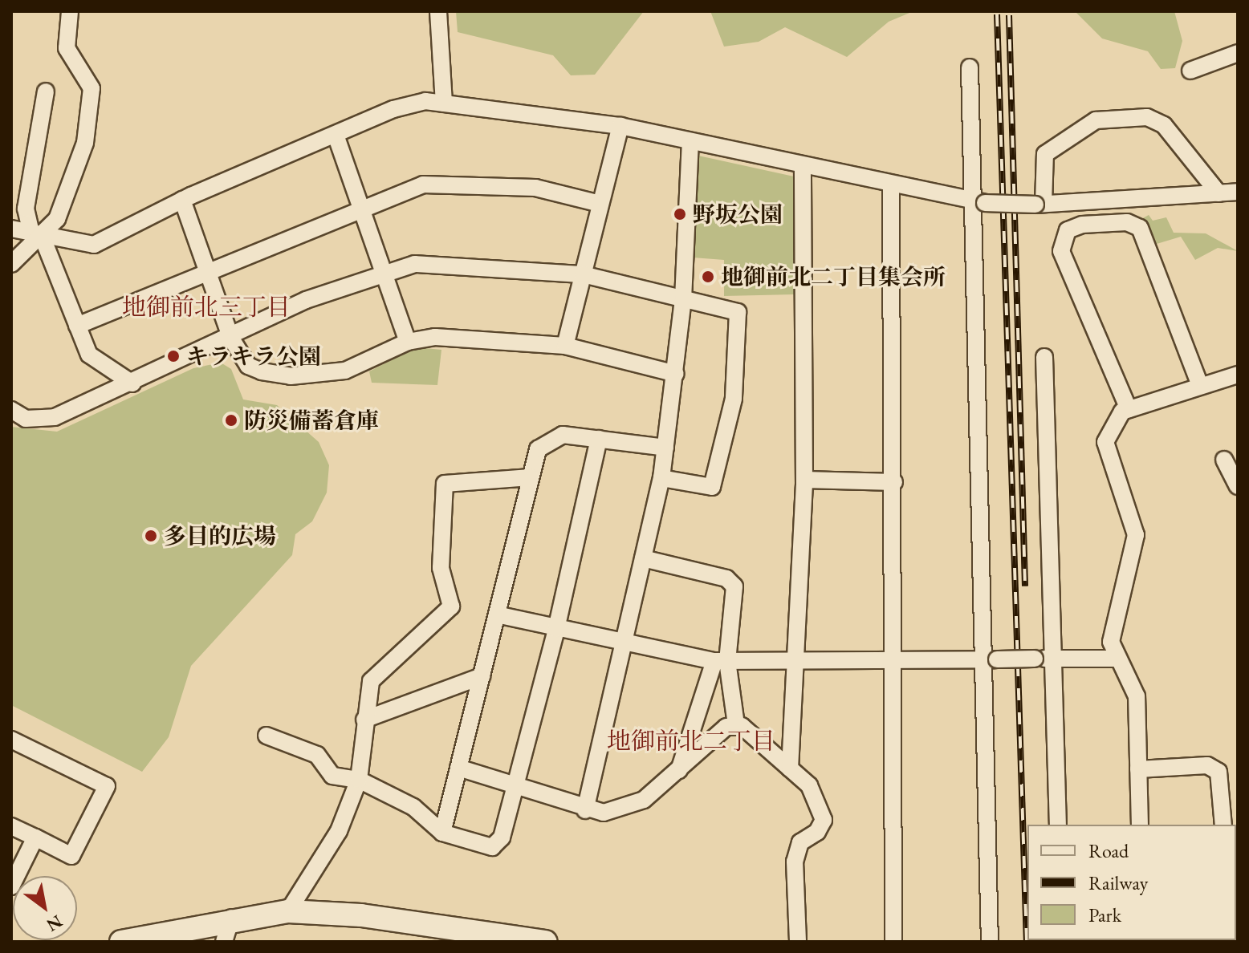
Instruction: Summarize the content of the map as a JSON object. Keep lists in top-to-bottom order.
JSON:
{
  "districts": ["地御前北三丁目", "地御前北二丁目"],
  "places": [
    "野坂公園",
    "地御前北二丁目集会所",
    "キラキラ公園",
    "防災備蓄倉庫",
    "多目的広場"
  ],
  "legend": ["Road", "Railway", "Park"],
  "north": "bottom right"
}
